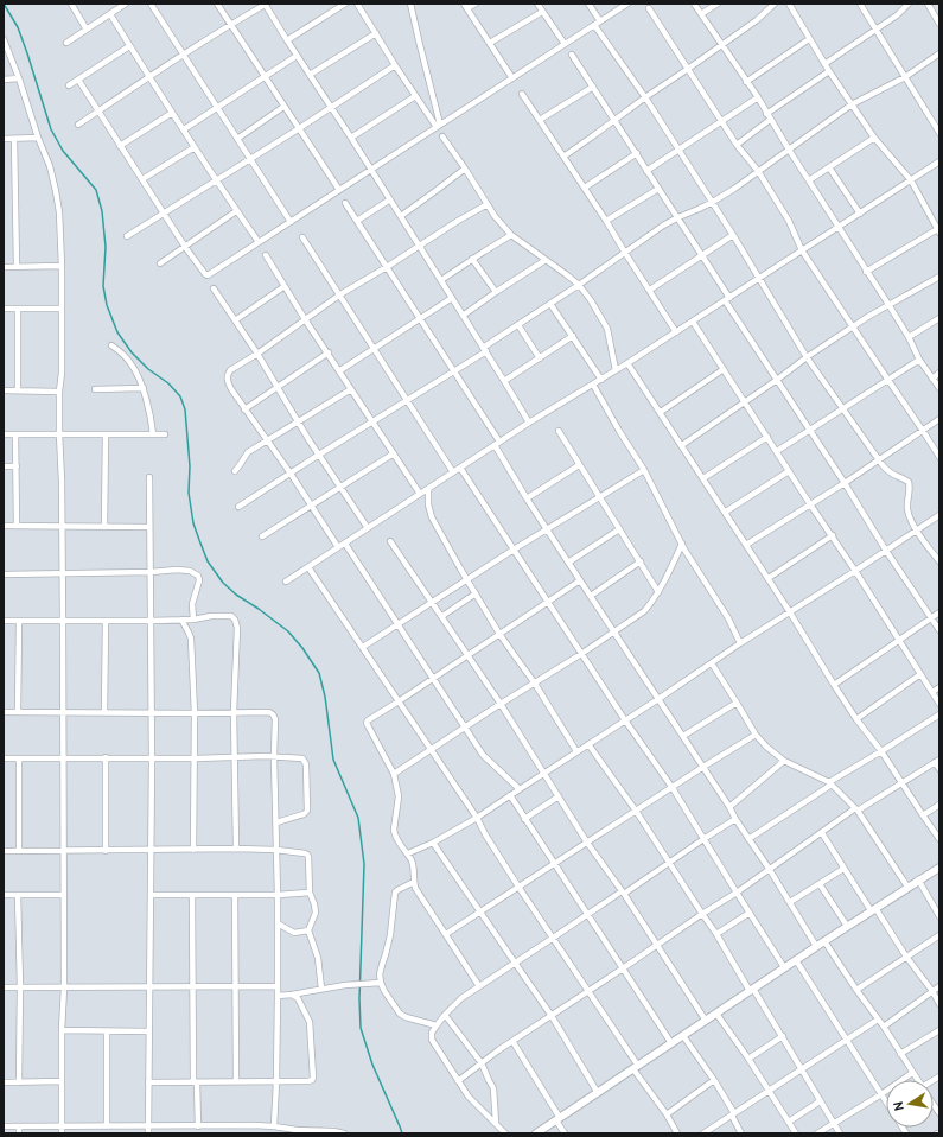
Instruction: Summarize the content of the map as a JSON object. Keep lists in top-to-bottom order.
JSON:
{
  "north": "left"
}
